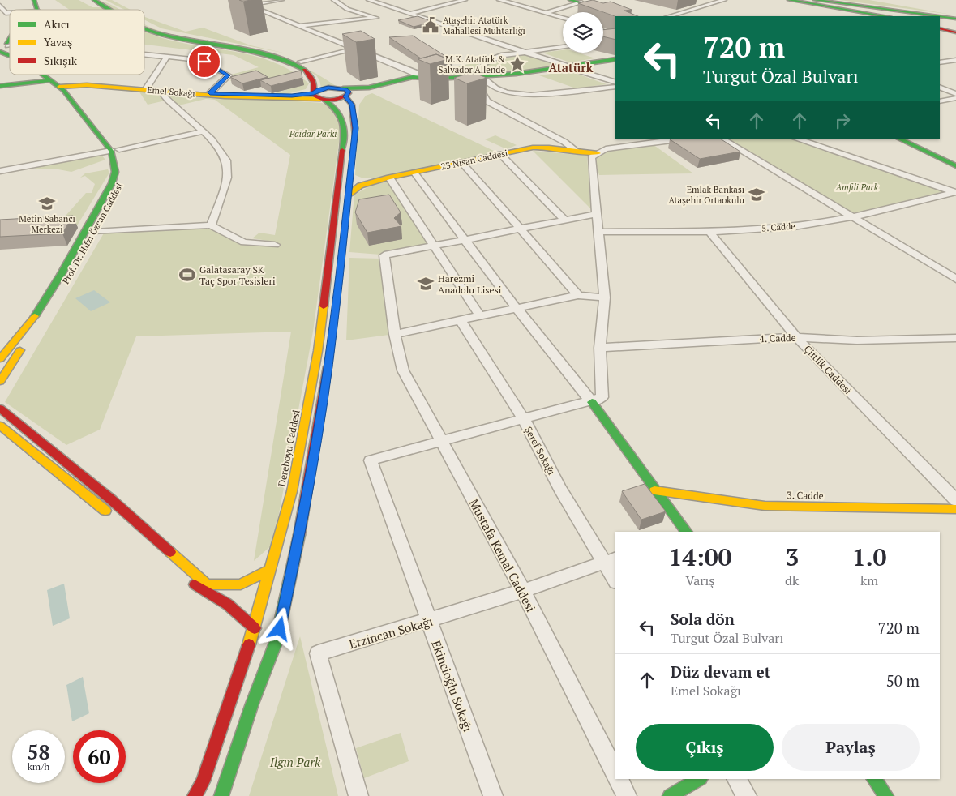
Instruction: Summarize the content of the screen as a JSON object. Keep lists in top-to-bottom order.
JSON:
{
  "streets": {
    "main road": [
      "Emel Sokağı",
      "23 Nisan Caddesi",
      "Prof. Dr. Hıfzı Özcan Caddesi",
      "Dereboyu Caddesi",
      "3. Cadde"
    ],
    "street": [
      "5. Cadde",
      "4. Cadde",
      "Çiftlik Caddesi",
      "Şeref Sokağı",
      "Mustafa Kemal Caddesi",
      "Erzincan Sokağı",
      "Ekincioğlu Sokağı"
    ]
  },
  "crossings": [
    ["Emel Sokağı", "Prof. Dr. Hıfzı Özcan Caddesi"],
    ["Emel Sokağı", "Dereboyu Caddesi"],
    ["5. Cadde", "Çiftlik Caddesi"],
    ["4. Cadde", "Çiftlik Caddesi"],
    ["Şeref Sokağı", "Erzincan Sokağı"],
    ["Mustafa Kemal Caddesi", "Erzincan Sokağı"],
    ["Mustafa Kemal Caddesi", "Ekincioğlu Sokağı"],
    ["Erzincan Sokağı", "Ekincioğlu Sokağı"]
  ],
  "districts": ["Atatürk"],
  "parks": ["Paidar Parki", "Amfili Park", "Ilgın Park"],
  "places": {
    "public building": ["Ataşehir Atatürk Mahallesi Muhtarlığı"],
    "place": ["M.K. Atatürk & Salvador Allende"],
    "school or university": ["Emlak Bankası Ataşehir Ortaokulu", "Metin Sabancı Merkezi", "Harezmi Anadolu Lisesi"],
    "sports": ["Galatasaray SK Taç Spor Tesisleri"]
  },
  "legend": ["Akıcı", "Yavaş", "Sıkışık"],
  "page": {
    "turn": ["720 m", "Turgut Özal Bulvarı"],
    "eta": [
      "14:00",
      "Varış",
      "3",
      "dk",
      "1.0",
      "km"
    ],
    "list": [
      {
        "name": "Sola dön",
        "note": "Turgut Özal Bulvarı",
        "value": "720 m"
      },
      {
        "name": "Düz devam et",
        "note": "Emel Sokağı",
        "value": "50 m"
      }
    ],
    "buttons": ["Çıkış", "Paylaş"],
    "speed": "58 km/h",
    "limit": "60"
  }
}
